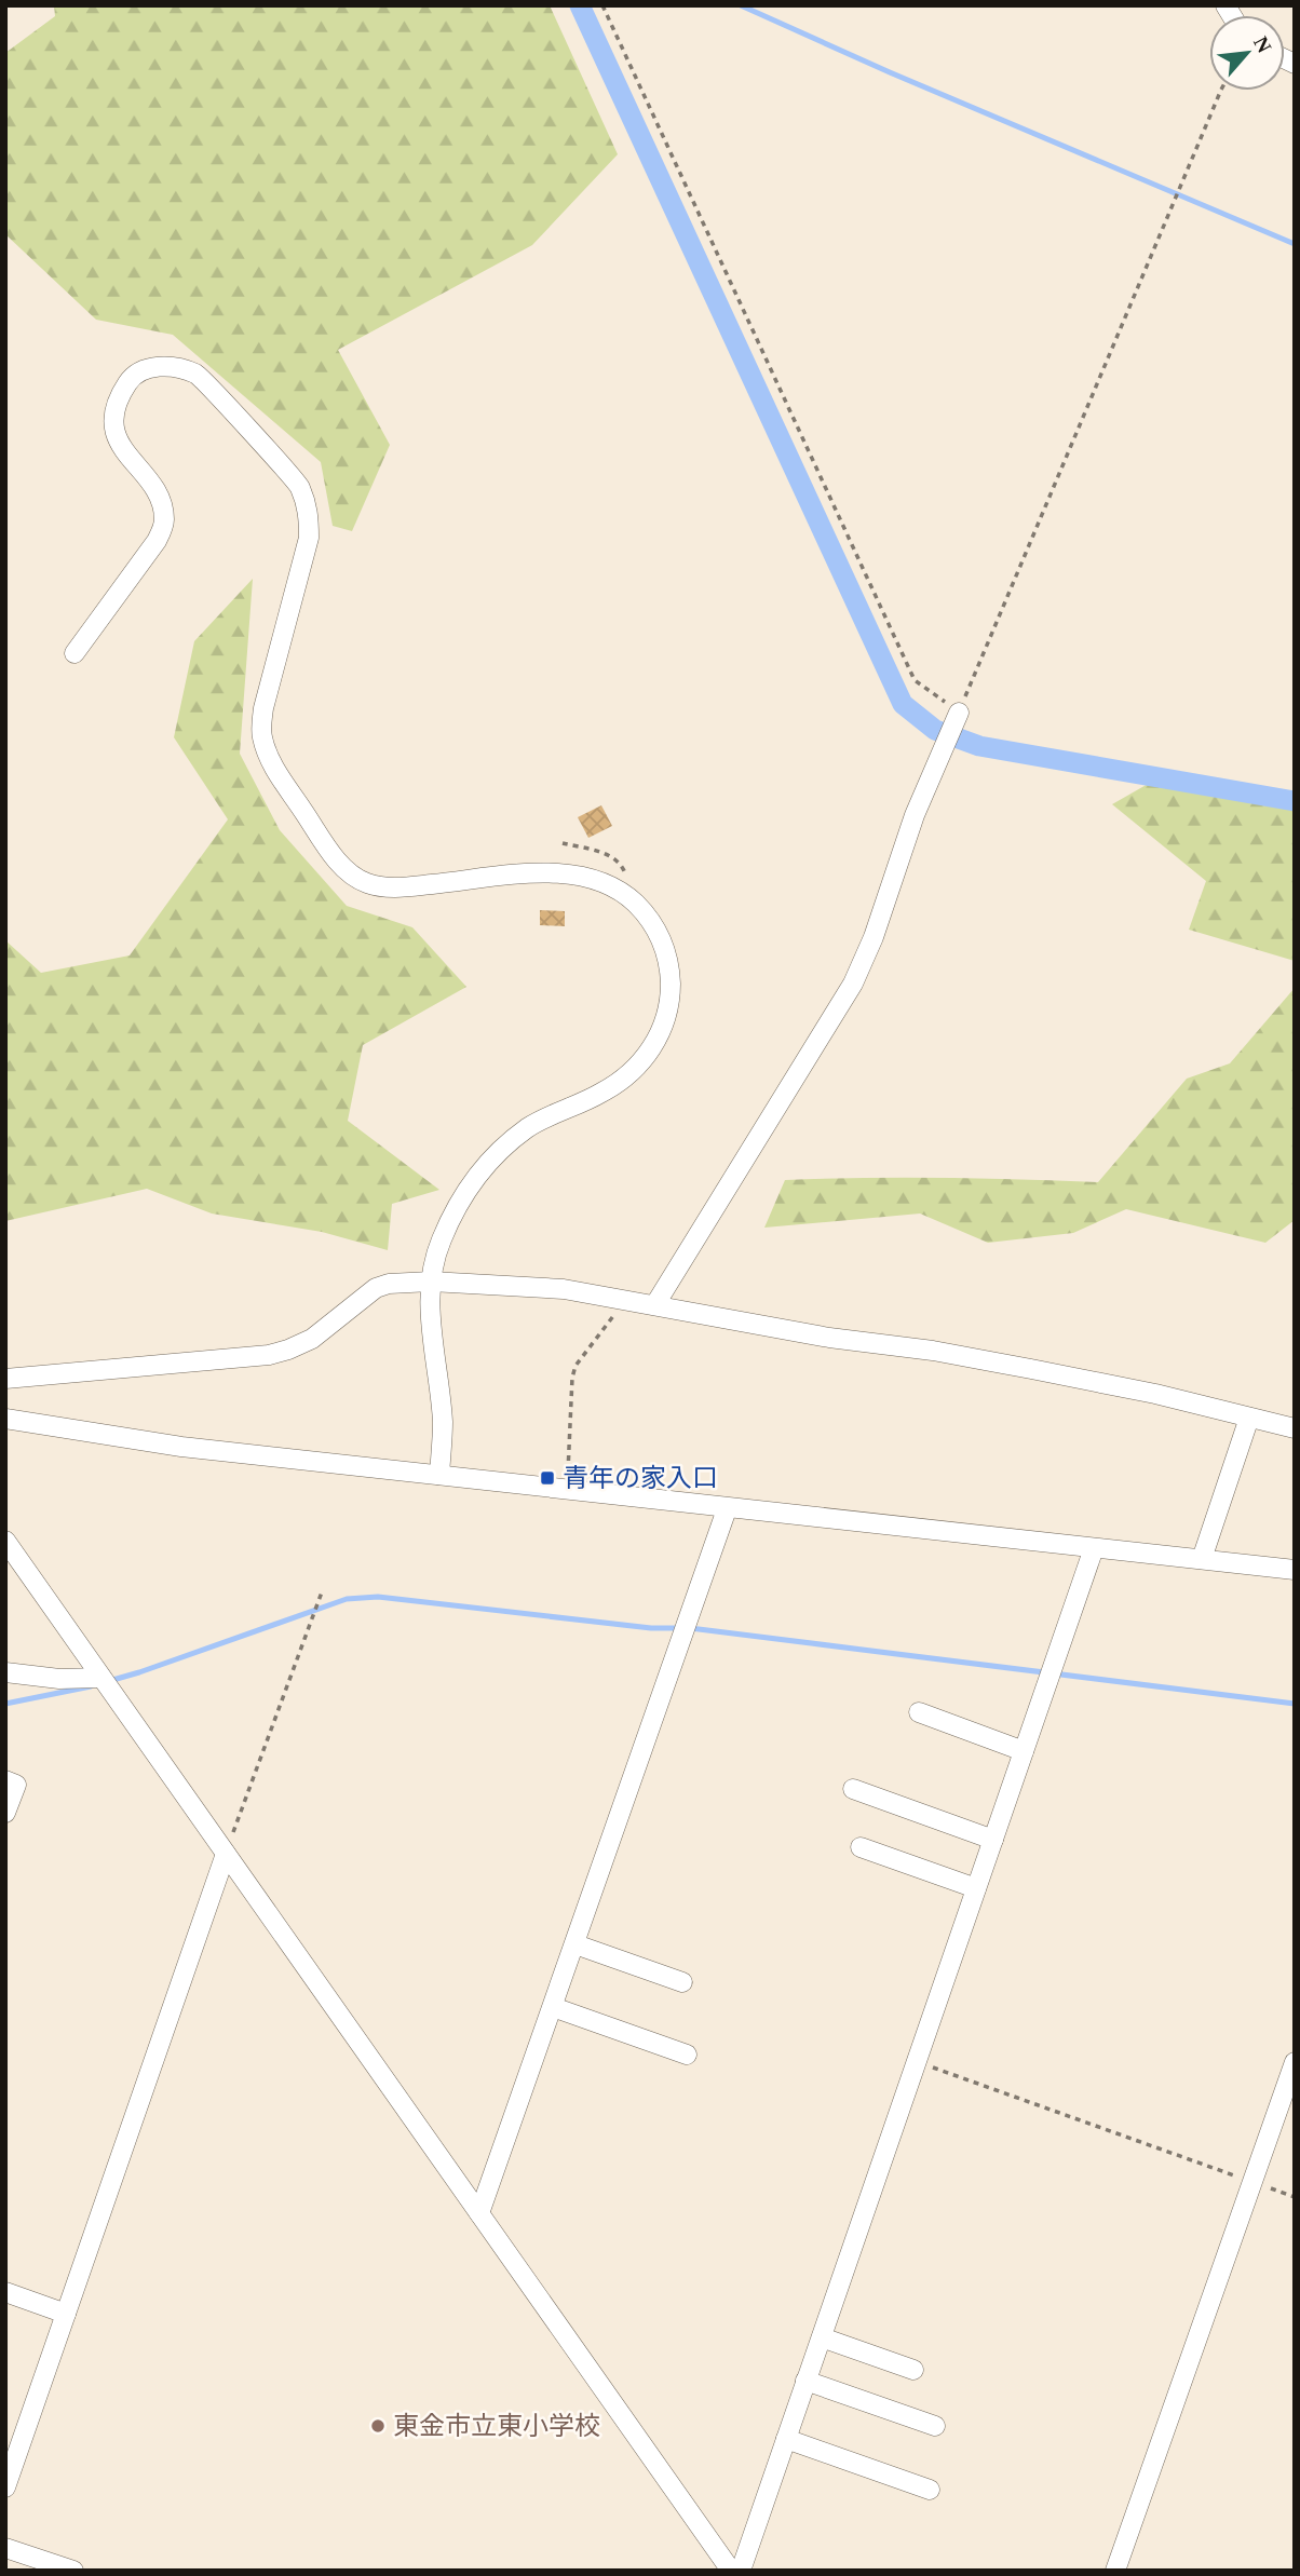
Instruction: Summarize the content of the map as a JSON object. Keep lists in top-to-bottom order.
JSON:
{
  "places": {
    "transit": ["青年の家入口"],
    "other": ["東金市立東小学校"]
  },
  "north": "top right"
}
